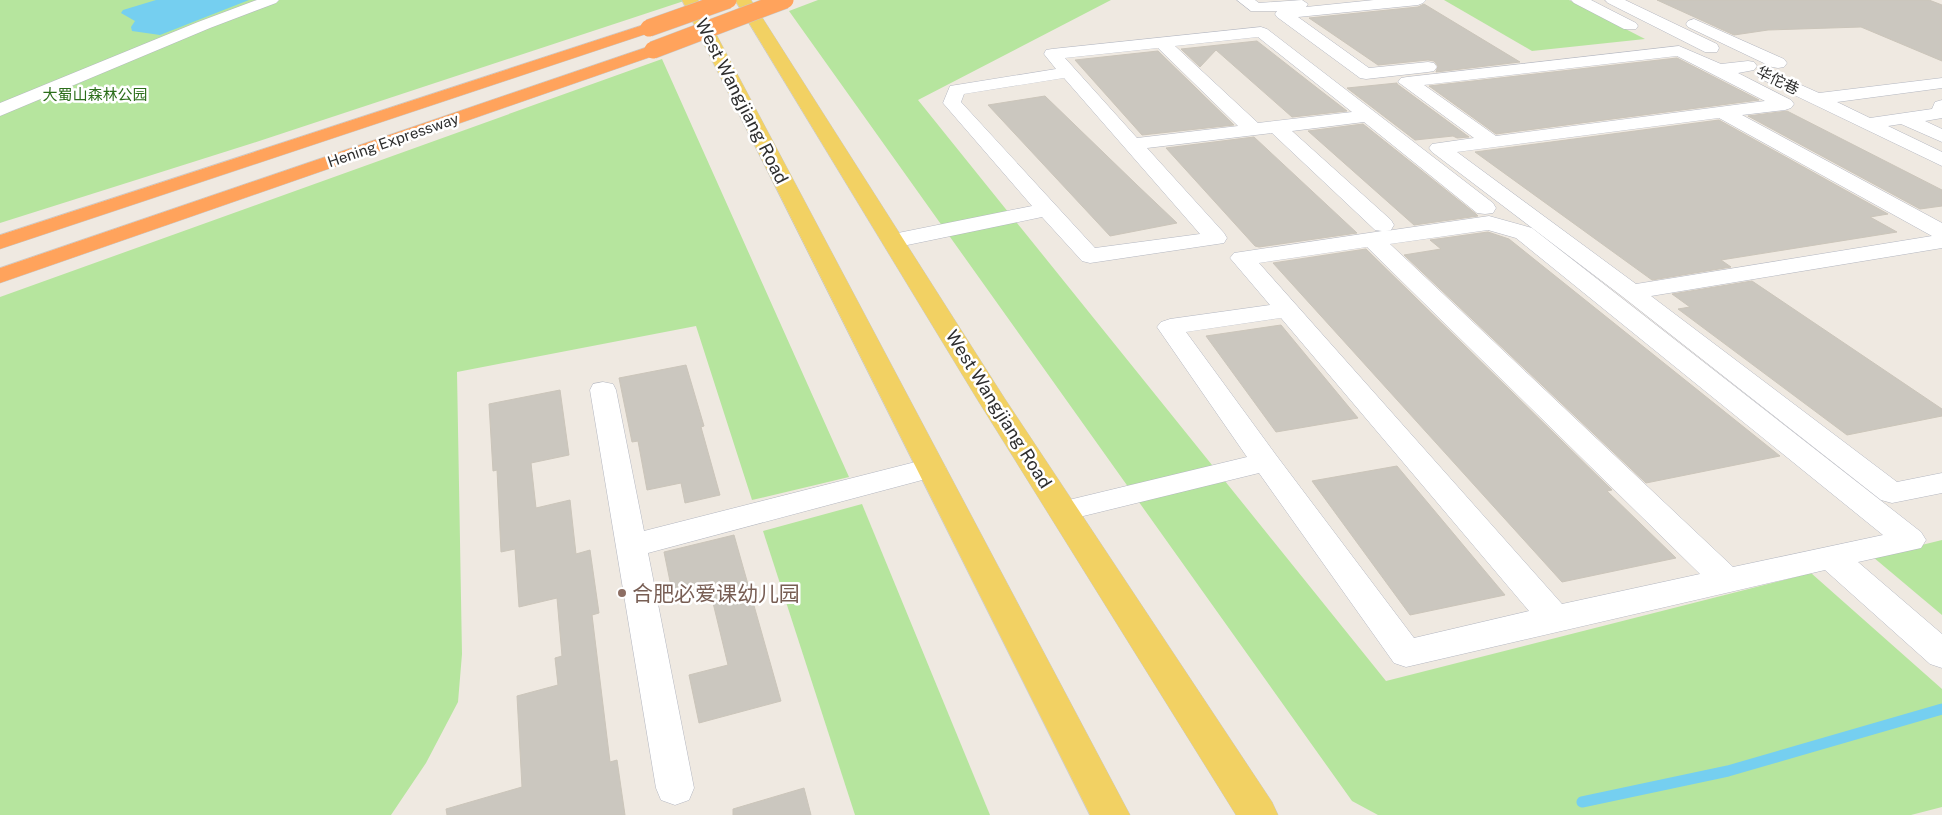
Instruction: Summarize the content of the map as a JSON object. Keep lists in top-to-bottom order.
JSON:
{
  "streets": {
    "highway": ["Hening Expressway"],
    "main road": ["West Wangjiang Road"],
    "street": ["华佗巷"]
  },
  "parks": ["大蜀山森林公园"],
  "places": ["合肥必爱课幼儿园"]
}
